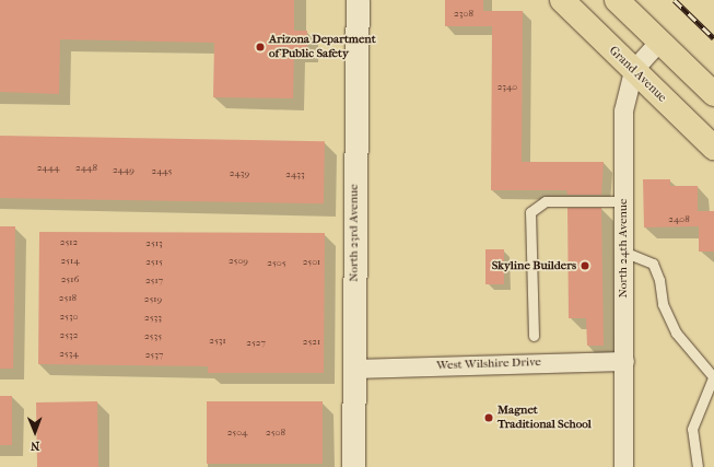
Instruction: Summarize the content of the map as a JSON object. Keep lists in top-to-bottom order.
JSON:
{
  "streets": {
    "main road": ["Grand Avenue"],
    "street": ["North 23rd Avenue", "North 24th Avenue", "West Wilshire Drive"]
  },
  "crossings": [
    ["Grand Avenue", "North 24th Avenue"],
    ["North 23rd Avenue", "West Wilshire Drive"],
    ["North 24th Avenue", "West Wilshire Drive"]
  ],
  "places": ["Arizona Department of Public Safety", "Skyline Builders", "Magnet Traditional School"],
  "house_numbers": [
    "2308",
    "2340",
    "2444",
    "2448",
    "2449",
    "2445",
    "2439",
    "2433",
    "2408",
    "2512",
    "2513",
    "2514",
    "2509",
    "2515",
    "2501",
    "2505",
    "2516",
    "2517",
    "2518",
    "2519",
    "2530",
    "2533",
    "2532",
    "2535",
    "2531",
    "2521",
    "2527",
    "2534",
    "2537",
    "2504",
    "2508"
  ],
  "north": "bottom"
}
